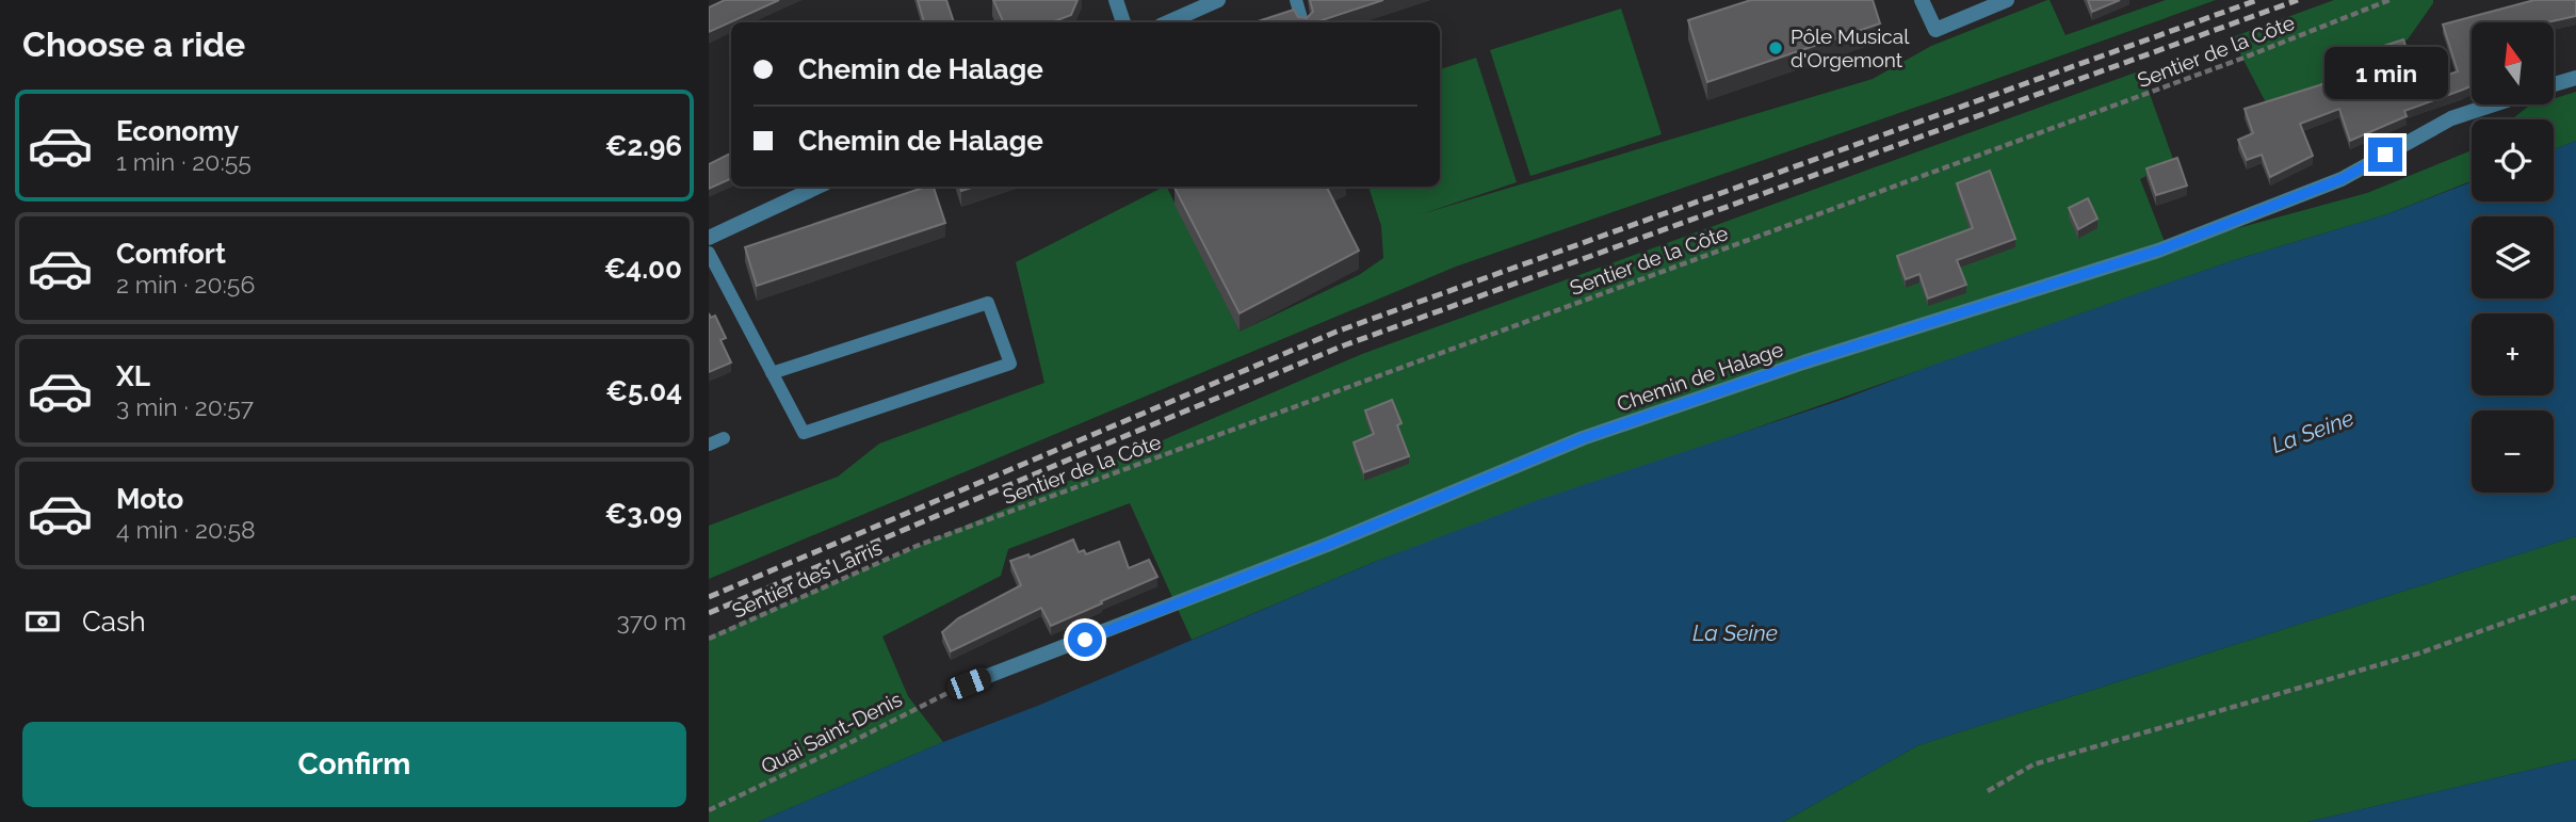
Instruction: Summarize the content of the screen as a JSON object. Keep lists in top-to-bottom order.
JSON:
{
  "streets": {
    "street": ["Chemin de Halage"],
    "path": ["Sentier de la Côte", "Sentier des Larris", "Quai Saint-Denis"]
  },
  "crossings": [
    ["Sentier de la Côte", "Sentier des Larris"],
    ["Chemin de Halage", "Quai Saint-Denis"]
  ],
  "water": ["La Seine"],
  "places": ["Pôle Musical d'Orgemont"],
  "north": "top",
  "page": {
    "heading": "Choose a ride",
    "map_buttons": ["+", "−"],
    "banner": ["Chemin de Halage", "Chemin de Halage"],
    "bubble": "1 min",
    "list": [
      {
        "name": "Economy",
        "note": "1 min · 20:55",
        "value": "€2.96"
      },
      {
        "name": "Comfort",
        "note": "2 min · 20:56",
        "value": "€4.00"
      },
      {
        "name": "XL",
        "note": "3 min · 20:57",
        "value": "€5.04"
      },
      {
        "name": "Moto",
        "note": "4 min · 20:58",
        "value": "€3.09"
      }
    ],
    "pay": ["Cash", "370 m"],
    "buttons": "Confirm"
  }
}
